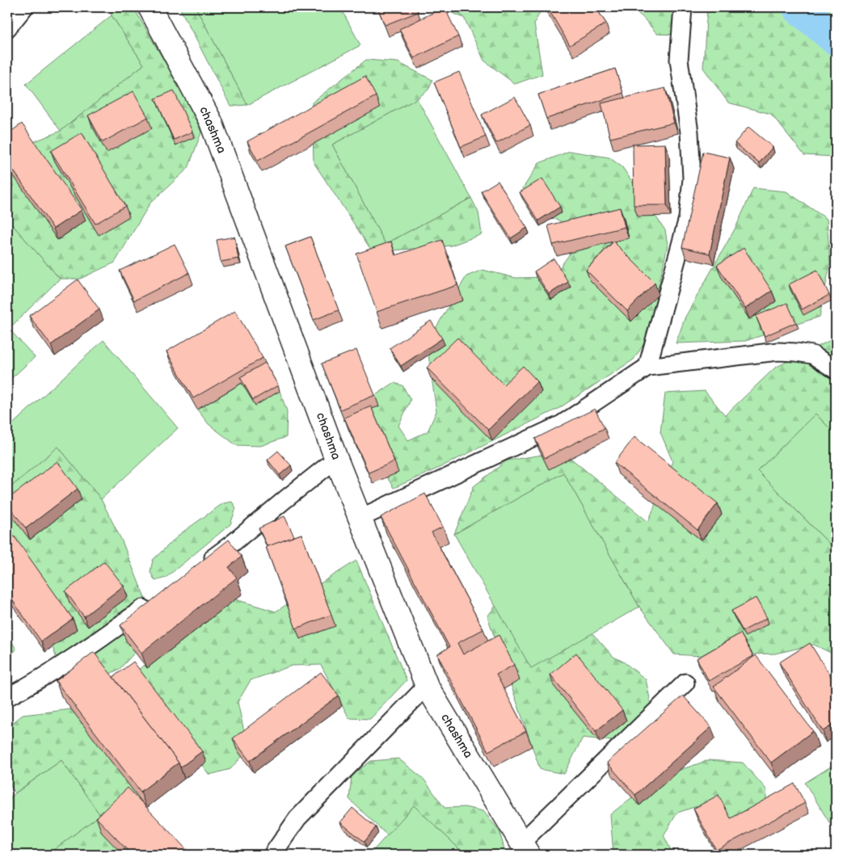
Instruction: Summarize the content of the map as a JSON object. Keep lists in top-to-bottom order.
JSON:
{
  "streets": {
    "street": ["сhashma"]
  }
}
